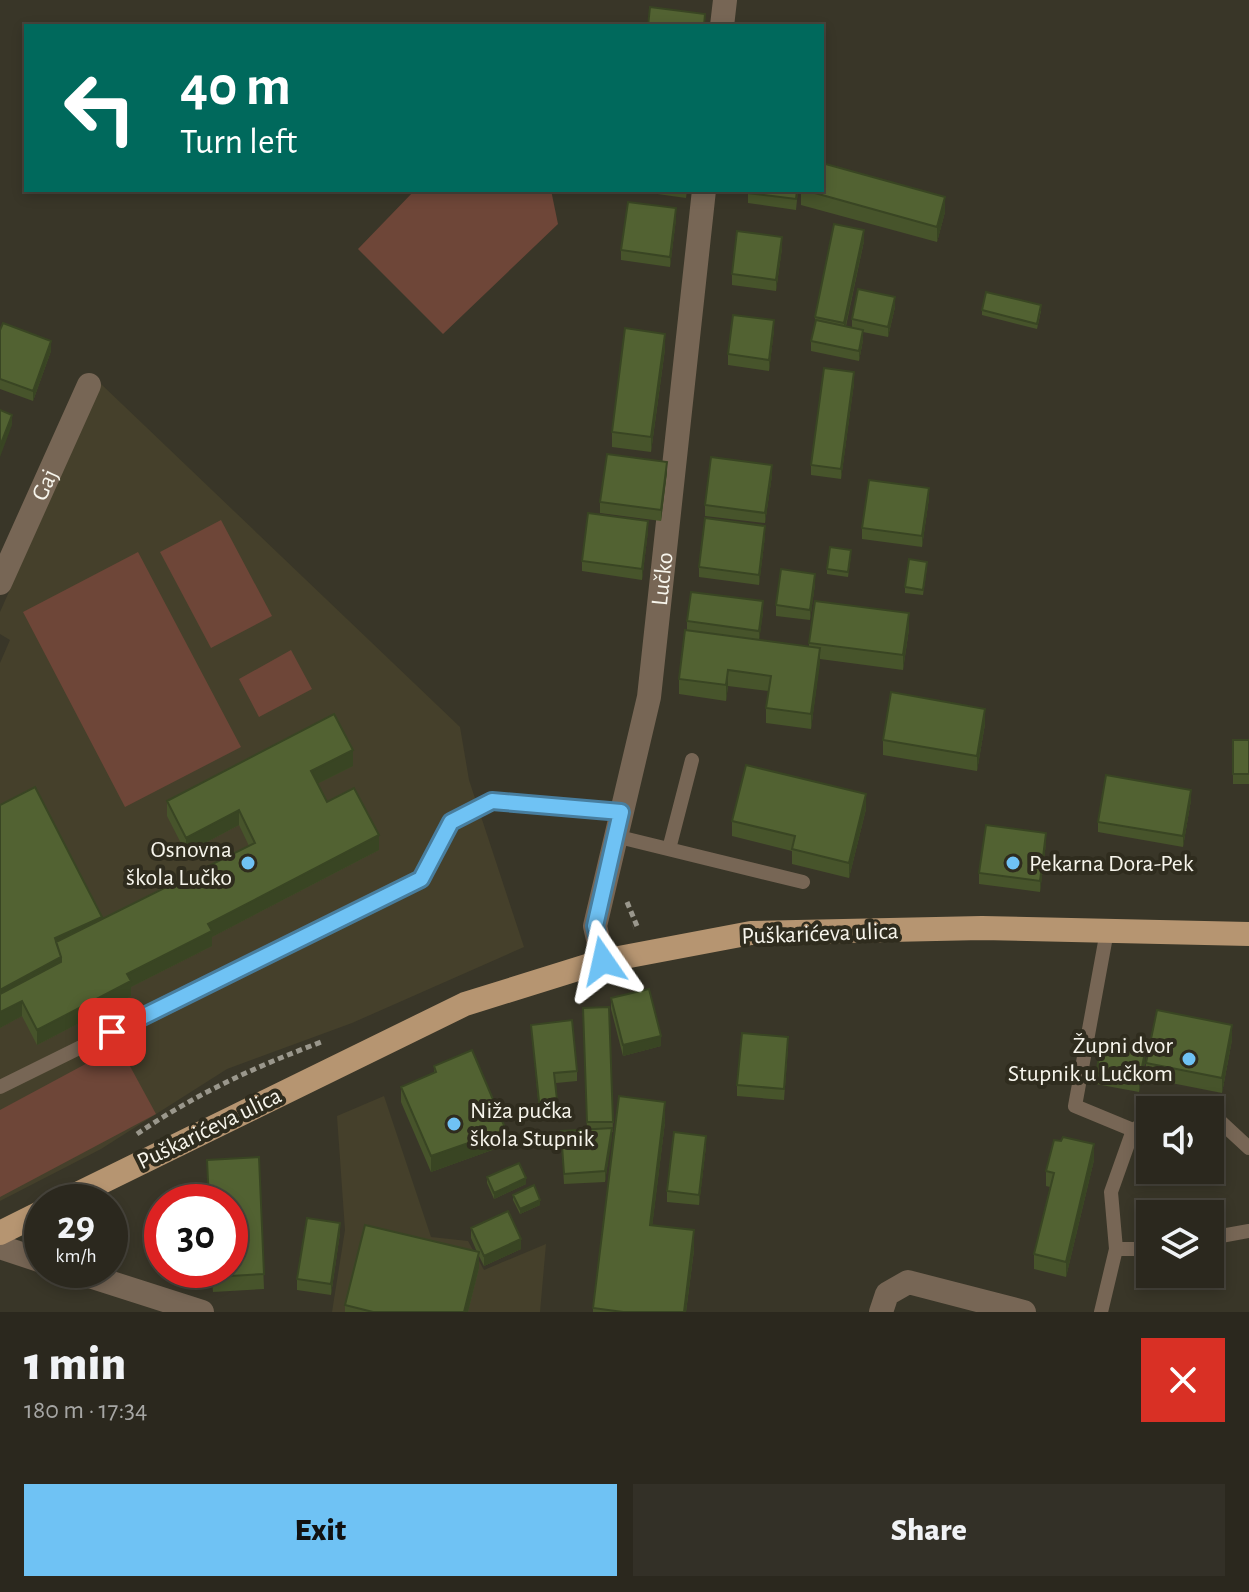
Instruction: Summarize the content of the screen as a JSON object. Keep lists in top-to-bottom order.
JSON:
{
  "streets": {
    "main road": ["Puškarićeva ulica"],
    "street": ["Gaj", "Lučko"]
  },
  "crossings": [
    ["Lučko", "Puškarićeva ulica"]
  ],
  "places": [
    "Osnovna škola Lučko",
    "Pekarna Dora-Pek",
    "Župni dvor Stupnik u Lučkom",
    "Niža pučka škola Stupnik"
  ],
  "page": {
    "turn": ["40 m", "Turn left"],
    "speed": "29 km/h",
    "limit": "30",
    "heading": ["1 min", "180 m · 17:34"],
    "buttons": ["Exit", "Share"]
  }
}
